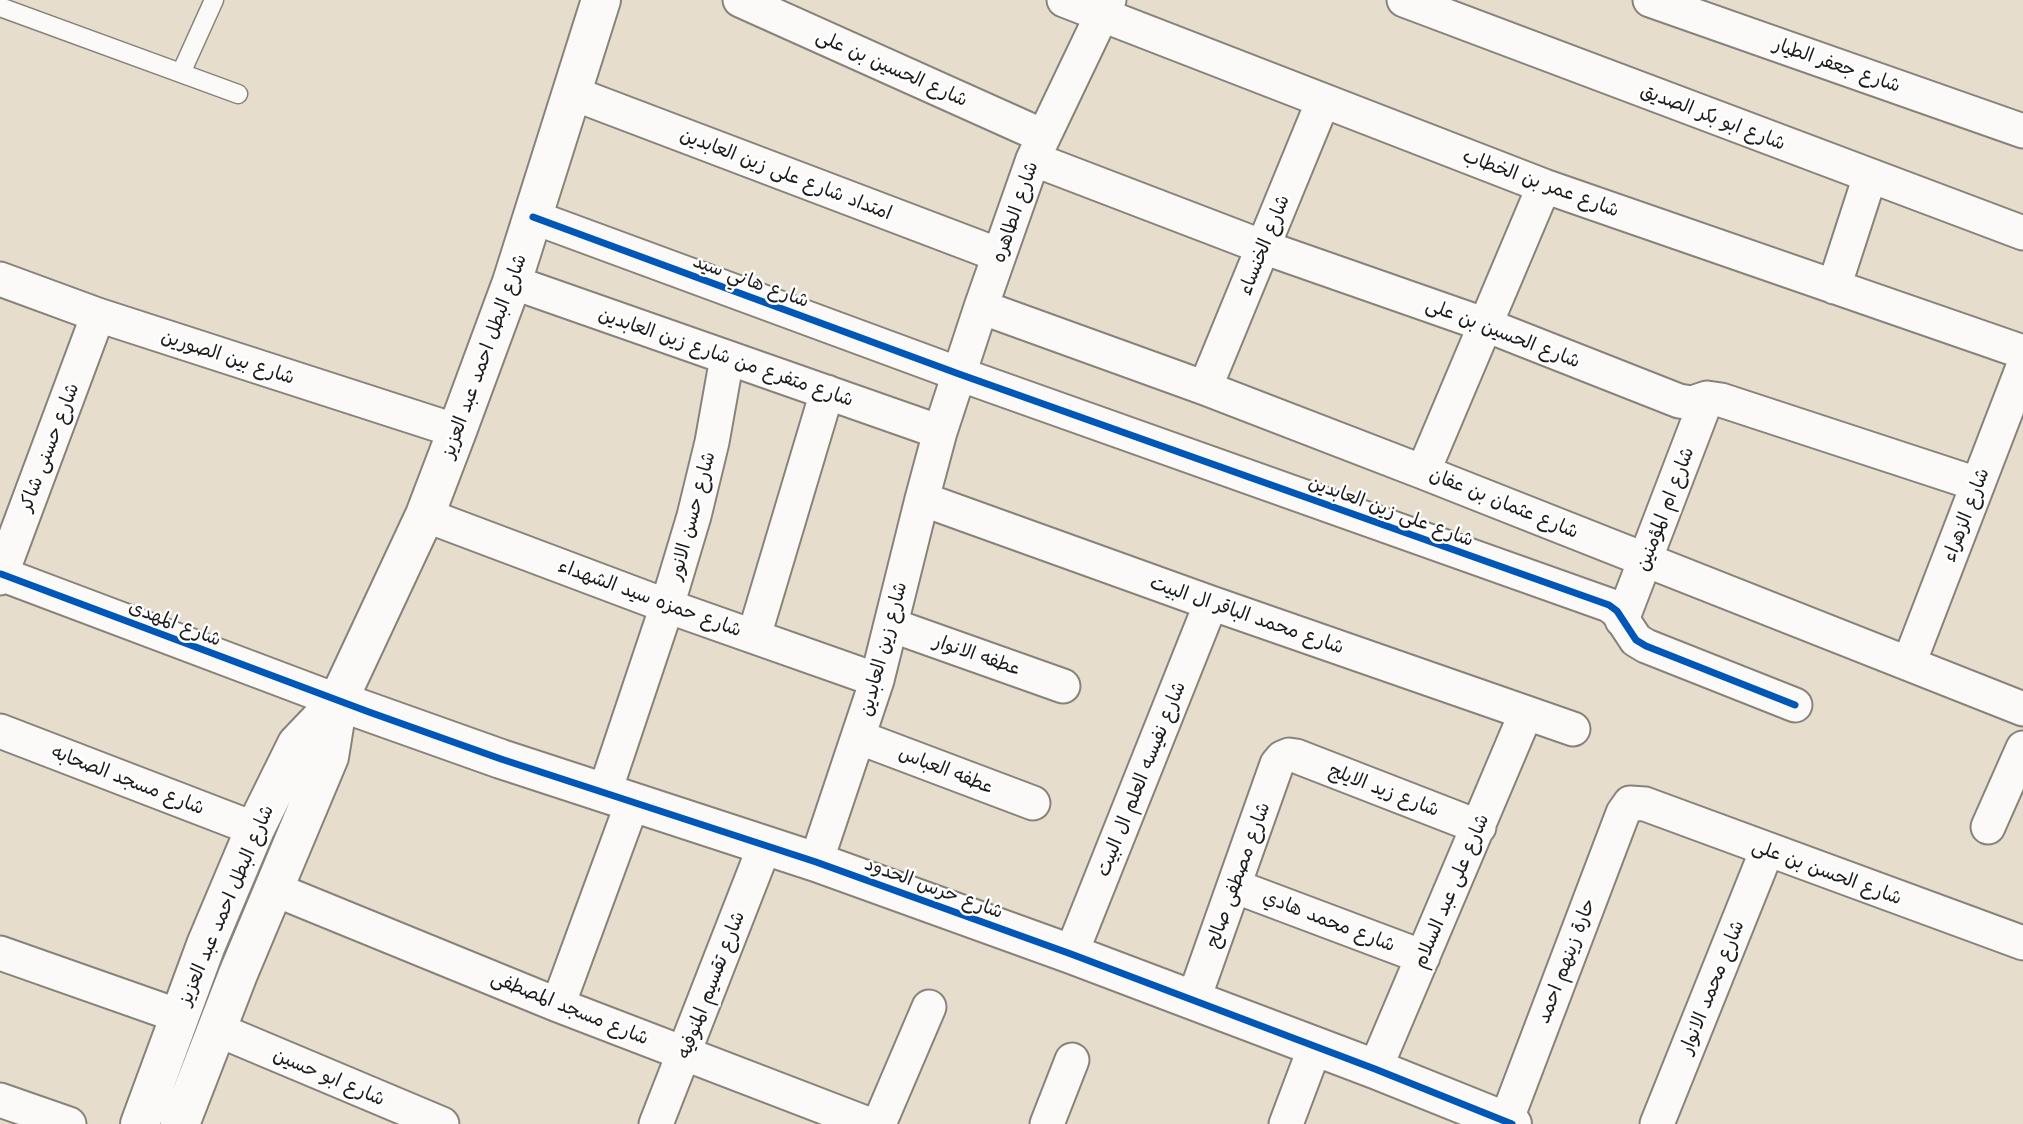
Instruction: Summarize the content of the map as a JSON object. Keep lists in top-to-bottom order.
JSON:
{
  "streets": {
    "main road": ["شارع البطل احمد عبد العزيز", "شارع حرس الحدود"],
    "street": [
      "شارع جعفر الطيار",
      "شارع الحسين بن على",
      "شارع ابو بكر الصديق",
      "امتداد شارع على زين العابدين",
      "شارع عمر بن الخطاب",
      "شارع الطاهره",
      "شارع الخنساء",
      "شارع هاني سيد",
      "شارع بين الصورين",
      "شارع متفرع من شارع زين العابدين",
      "شارع حسنى شاكر",
      "شارع عثمان بن عفان",
      "شارع ام المؤمنين",
      "شارع على زين العابدين",
      "شارع الزهراء",
      "شارع حسن الانور",
      "شارع حمزه سيد الشهداء",
      "شارع محمد الباقر ال البيت",
      "شارع المهدى",
      "شارع زين العابدين",
      "عطفه الانوار",
      "عطفه العباس",
      "شارع نفيسه العلم ال البيت",
      "شارع مسجد الصحابه",
      "شارع زيد الايلج",
      "شارع الحسن بن على",
      "شارع مصطفى صالح",
      "شارع على عبد السلام",
      "شارع محمد هادي",
      "حارة زينهم احمد",
      "شارع تقسيم المنوفيه",
      "شارع محمد الانوار",
      "شارع مسجد المصطفى",
      "شارع ابو حسين"
    ]
  },
  "crossings": [
    ["شارع الحسين بن على", "شارع الطاهره"],
    ["شارع الحسين بن على", "شارع الخنساء"],
    ["شارع الحسين بن على", "شارع ام المؤمنين"],
    ["شارع الحسين بن على", "شارع الزهراء"],
    ["امتداد شارع على زين العابدين", "شارع الطاهره"],
    ["امتداد شارع على زين العابدين", "شارع البطل احمد عبد العزيز"],
    ["شارع عمر بن الخطاب", "شارع الطاهره"],
    ["شارع عمر بن الخطاب", "شارع الخنساء"],
    ["شارع الطاهره", "شارع هاني سيد"],
    ["شارع الطاهره", "شارع متفرع من شارع زين العابدين"],
    ["شارع الطاهره", "شارع عثمان بن عفان"],
    ["شارع الطاهره", "شارع على زين العابدين"],
    ["شارع الطاهره", "شارع زين العابدين"],
    ["شارع الخنساء", "شارع عثمان بن عفان"],
    ["شارع هاني سيد", "شارع البطل احمد عبد العزيز"],
    ["شارع هاني سيد", "شارع على زين العابدين"],
    ["شارع البطل احمد عبد العزيز", "شارع بين الصورين"],
    ["شارع البطل احمد عبد العزيز", "شارع متفرع من شارع زين العابدين"],
    ["شارع البطل احمد عبد العزيز", "شارع حمزه سيد الشهداء"],
    ["شارع البطل احمد عبد العزيز", "شارع المهدى"],
    ["شارع البطل احمد عبد العزيز", "شارع مسجد الصحابه"],
    ["شارع البطل احمد عبد العزيز", "شارع حرس الحدود"],
    ["شارع البطل احمد عبد العزيز", "شارع مسجد المصطفى"],
    ["شارع البطل احمد عبد العزيز", "شارع ابو حسين"],
    ["شارع بين الصورين", "شارع حسنى شاكر"],
    ["شارع متفرع من شارع زين العابدين", "شارع حسن الانور"],
    ["شارع متفرع من شارع زين العابدين", "شارع زين العابدين"],
    ["شارع حسنى شاكر", "شارع المهدى"],
    ["شارع عثمان بن عفان", "شارع ام المؤمنين"],
    ["شارع عثمان بن عفان", "شارع الزهراء"],
    ["شارع ام المؤمنين", "شارع على زين العابدين"],
    ["شارع حسن الانور", "شارع حمزه سيد الشهداء"],
    ["شارع حسن الانور", "شارع حرس الحدود"],
    ["شارع حسن الانور", "شارع مسجد المصطفى"],
    ["شارع حمزه سيد الشهداء", "شارع زين العابدين"],
    ["شارع محمد الباقر ال البيت", "شارع زين العابدين"],
    ["شارع محمد الباقر ال البيت", "شارع نفيسه العلم ال البيت"],
    ["شارع محمد الباقر ال البيت", "شارع على عبد السلام"],
    ["شارع المهدى", "شارع حرس الحدود"],
    ["شارع زين العابدين", "عطفه الانوار"],
    ["شارع زين العابدين", "عطفه العباس"],
    ["شارع زين العابدين", "شارع حرس الحدود"],
    ["شارع نفيسه العلم ال البيت", "شارع حرس الحدود"],
    ["شارع زيد الايلج", "شارع مصطفى صالح"],
    ["شارع زيد الايلج", "شارع على عبد السلام"],
    ["شارع الحسن بن على", "حارة زينهم احمد"],
    ["شارع الحسن بن على", "شارع محمد الانوار"],
    ["شارع مصطفى صالح", "شارع حرس الحدود"],
    ["شارع مصطفى صالح", "شارع محمد هادي"],
    ["شارع حرس الحدود", "شارع على عبد السلام"],
    ["شارع حرس الحدود", "حارة زينهم احمد"],
    ["شارع حرس الحدود", "شارع تقسيم المنوفيه"],
    ["شارع على عبد السلام", "شارع محمد هادي"],
    ["شارع تقسيم المنوفيه", "شارع مسجد المصطفى"]
  ]
}
